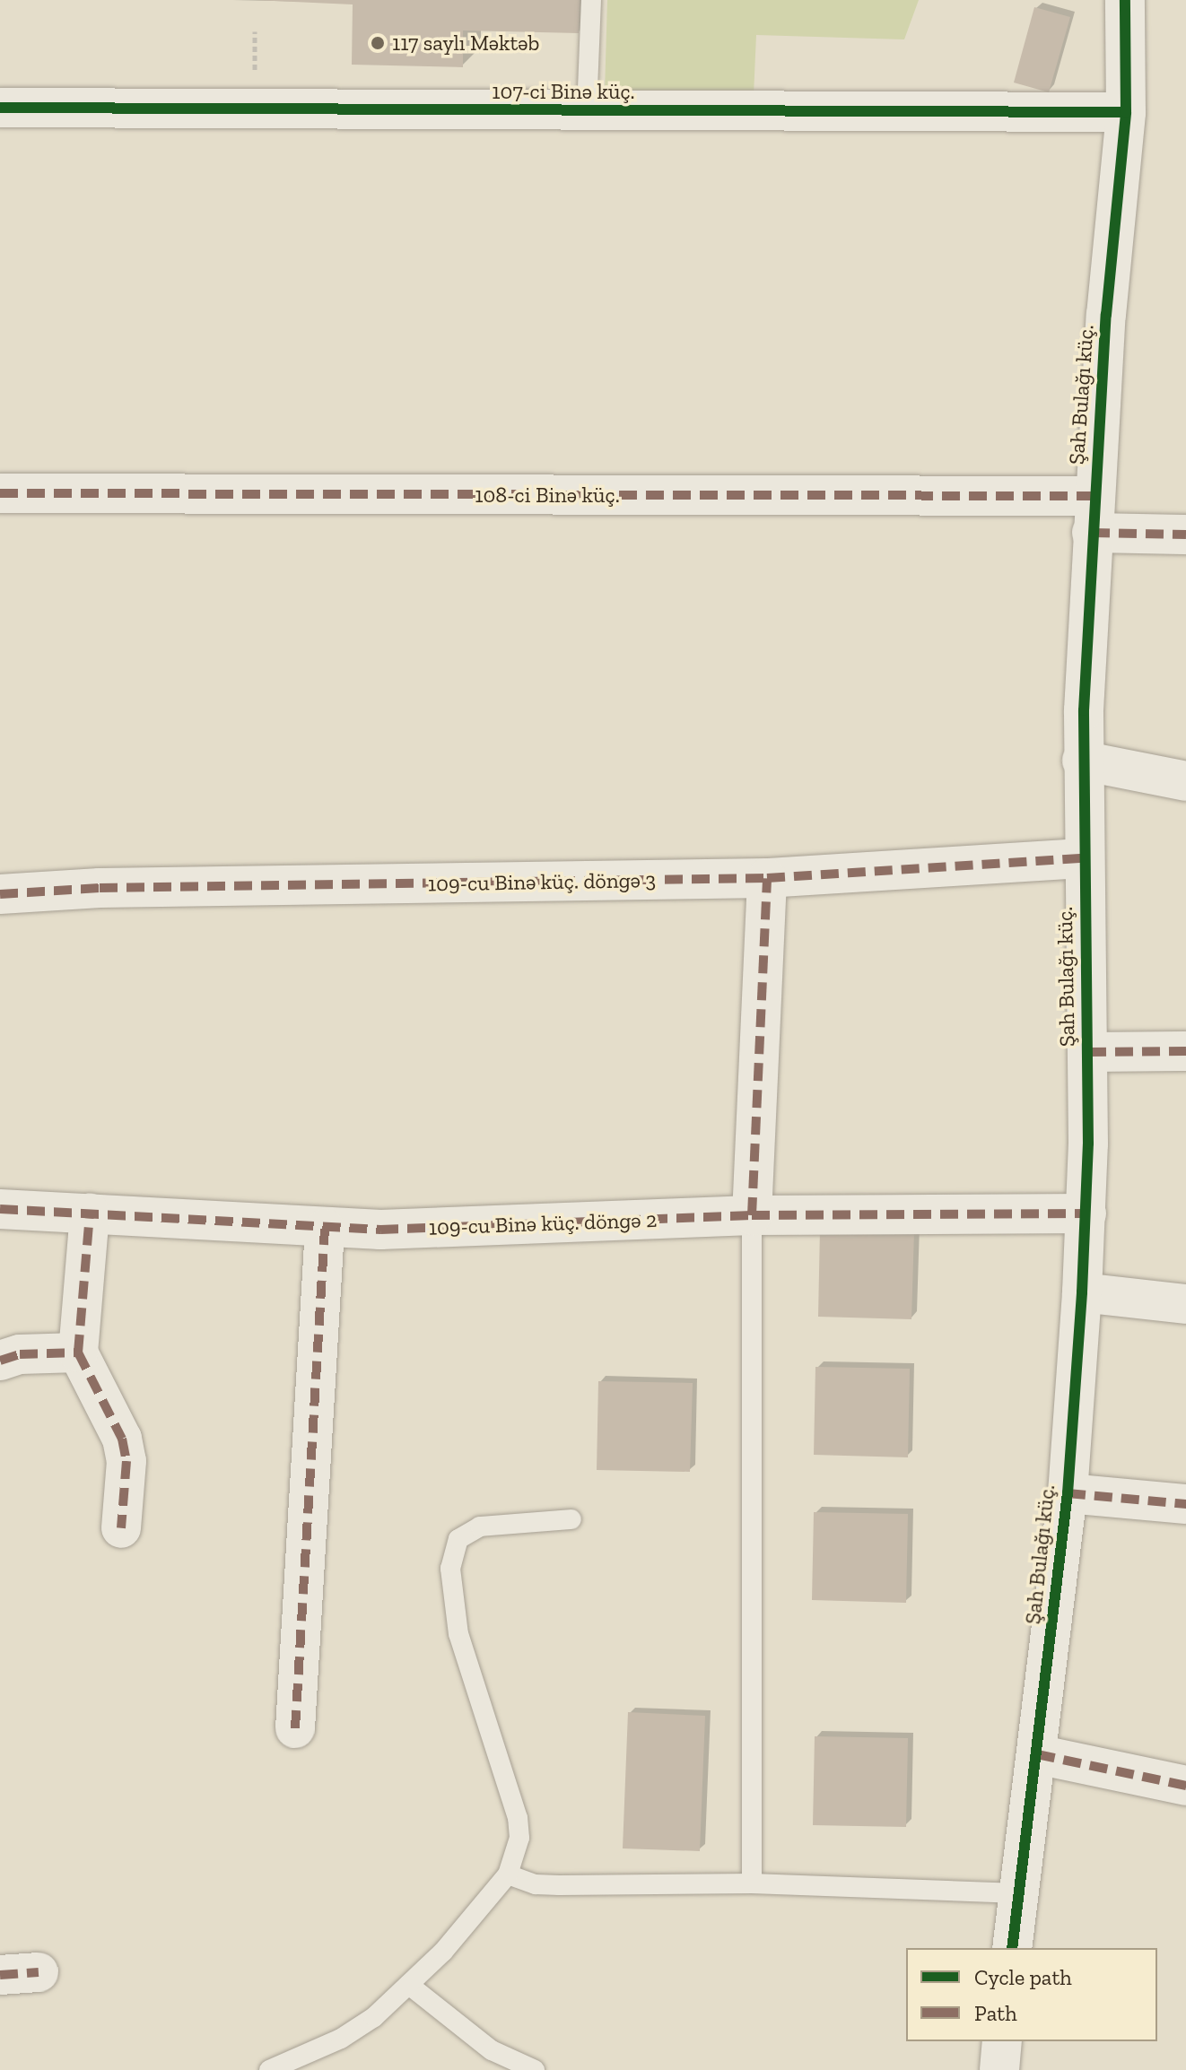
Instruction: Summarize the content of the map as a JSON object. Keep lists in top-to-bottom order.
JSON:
{
  "streets": {
    "street": [
      "107-ci Binə küç.",
      "Şah Bulağı küç.",
      "108-ci Binə küç.",
      "109-cu Binə küç. döngə 3",
      "109-cu Binə küç. döngə 2"
    ]
  },
  "crossings": [
    ["107-ci Binə küç.", "Şah Bulağı küç."],
    ["Şah Bulağı küç.", "108-ci Binə küç."],
    ["Şah Bulağı küç.", "109-cu Binə küç. döngə 3"],
    ["Şah Bulağı küç.", "109-cu Binə küç. döngə 2"]
  ],
  "places": ["117 saylı Məktəb"],
  "legend": ["Cycle path", "Path"]
}
